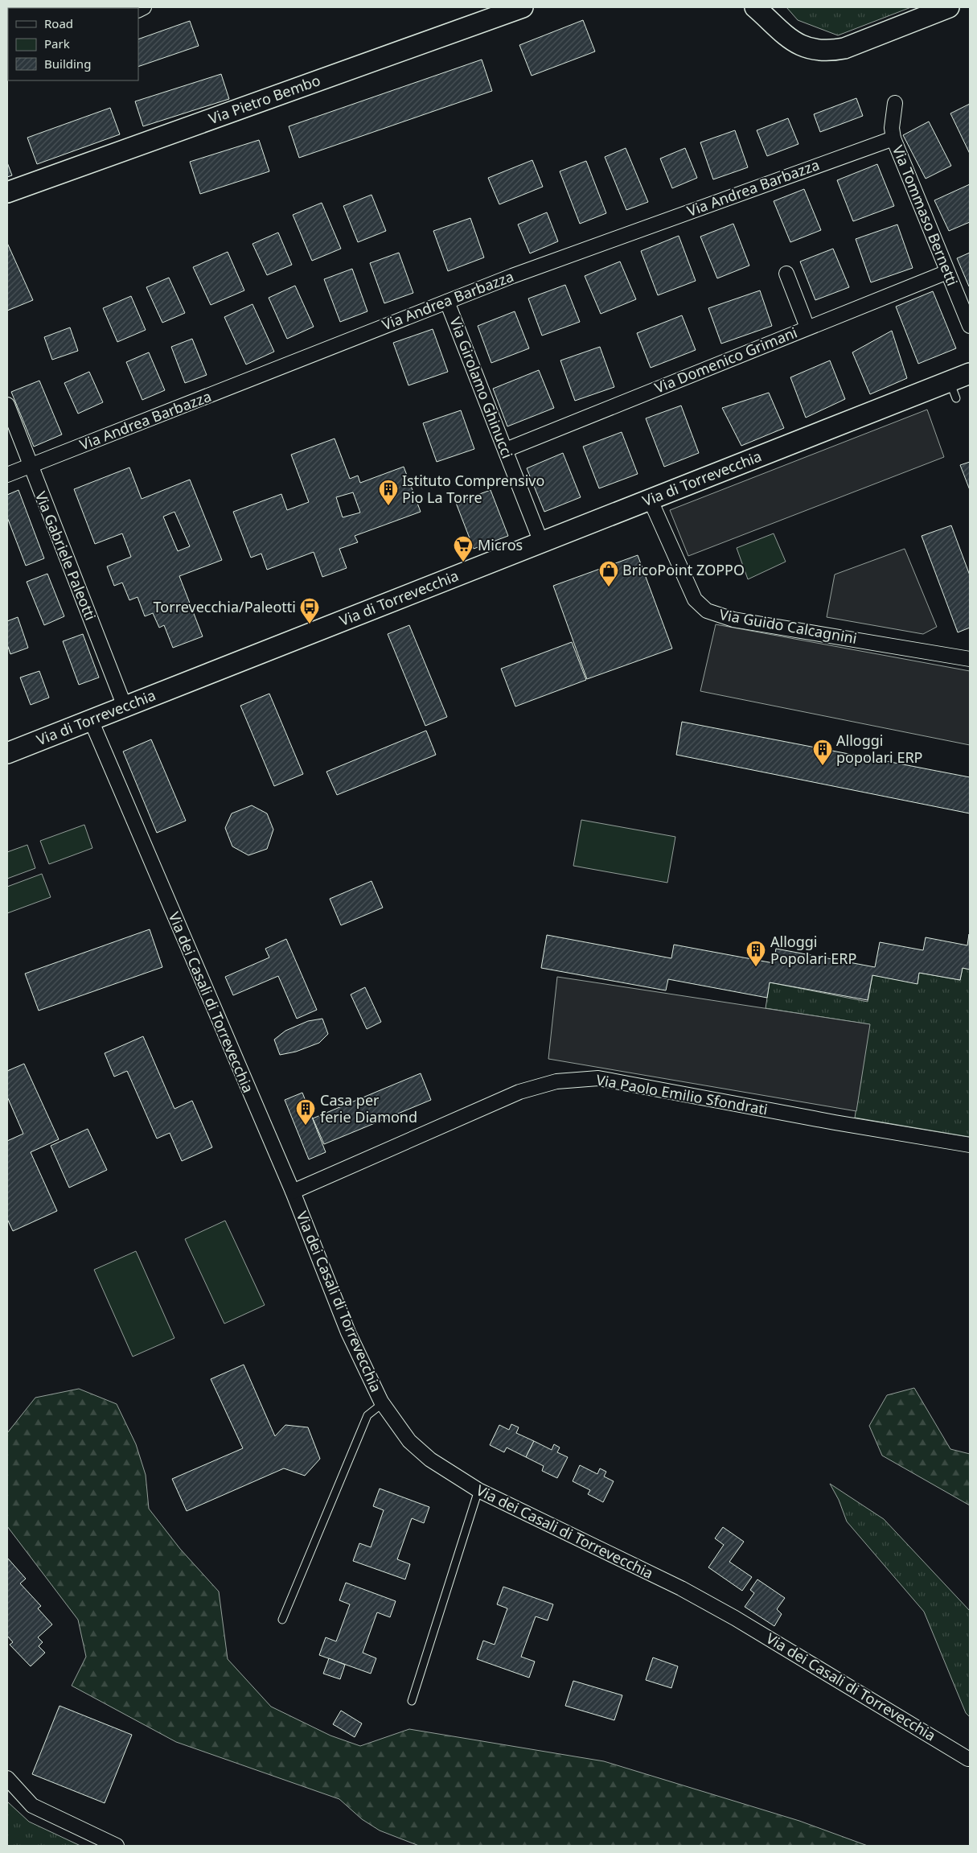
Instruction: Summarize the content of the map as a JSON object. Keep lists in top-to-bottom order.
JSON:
{
  "streets": {
    "main road": ["Via Pietro Bembo", "Via di Torrevecchia"],
    "street": [
      "Via Andrea Barbazza",
      "Via Tommaso Bernetti",
      "Via Domenico Grimani",
      "Via Girolamo Ghinucci",
      "Via Gabriele Paleotti",
      "Via Guido Calcagnini",
      "Via dei Casali di Torrevecchia",
      "Via Paolo Emilio Sfondrati"
    ]
  },
  "crossings": [
    ["Via Andrea Barbazza", "Via Tommaso Bernetti"],
    ["Via Andrea Barbazza", "Via Girolamo Ghinucci"],
    ["Via Andrea Barbazza", "Via Gabriele Paleotti"],
    ["Via Tommaso Bernetti", "Via Domenico Grimani"],
    ["Via Domenico Grimani", "Via Girolamo Ghinucci"],
    ["Via Girolamo Ghinucci", "Via di Torrevecchia"],
    ["Via di Torrevecchia", "Via Gabriele Paleotti"],
    ["Via di Torrevecchia", "Via Guido Calcagnini"],
    ["Via di Torrevecchia", "Via dei Casali di Torrevecchia"],
    ["Via dei Casali di Torrevecchia", "Via Paolo Emilio Sfondrati"]
  ],
  "places": {
    "building": [
      "Istituto Comprensivo Pio La Torre",
      "Alloggi popolari ERP",
      "Alloggi Popolari ERP",
      "Casa per ferie Diamond"
    ],
    "supermarket": ["Micros"],
    "shop": ["BricoPoint ZOPPO"],
    "bus stop": ["Torrevecchia/Paleotti"]
  },
  "legend": ["Road", "Park", "Building"]
}
